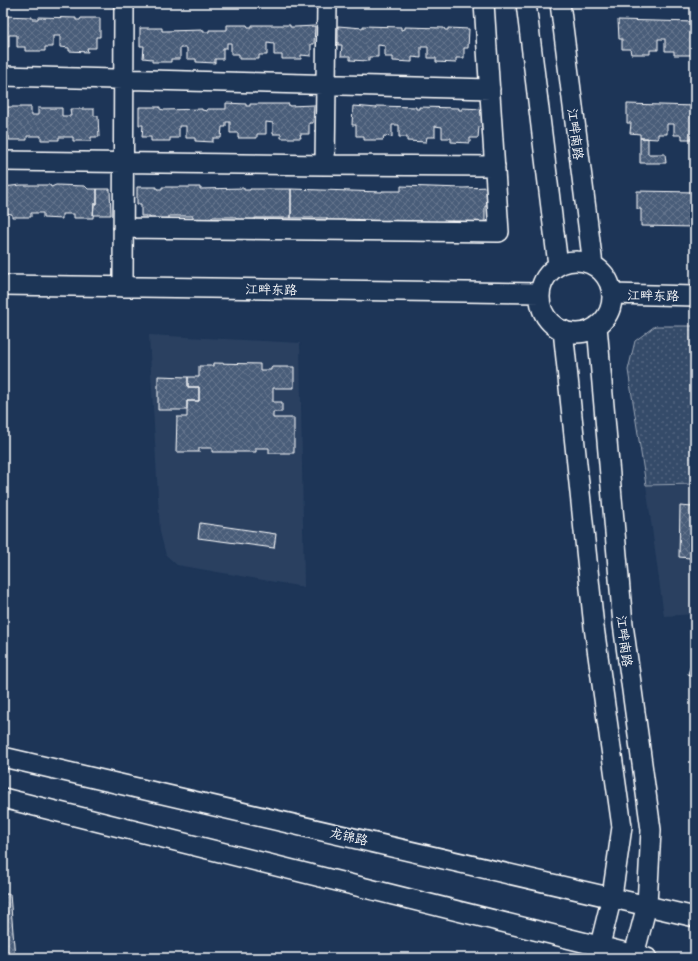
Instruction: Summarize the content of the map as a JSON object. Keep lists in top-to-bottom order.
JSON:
{
  "streets": {
    "street": ["江畔南路", "江畔东路", "龙锦路"]
  },
  "crossings": [
    ["江畔南路", "江畔东路"],
    ["江畔南路", "龙锦路"]
  ]
}
